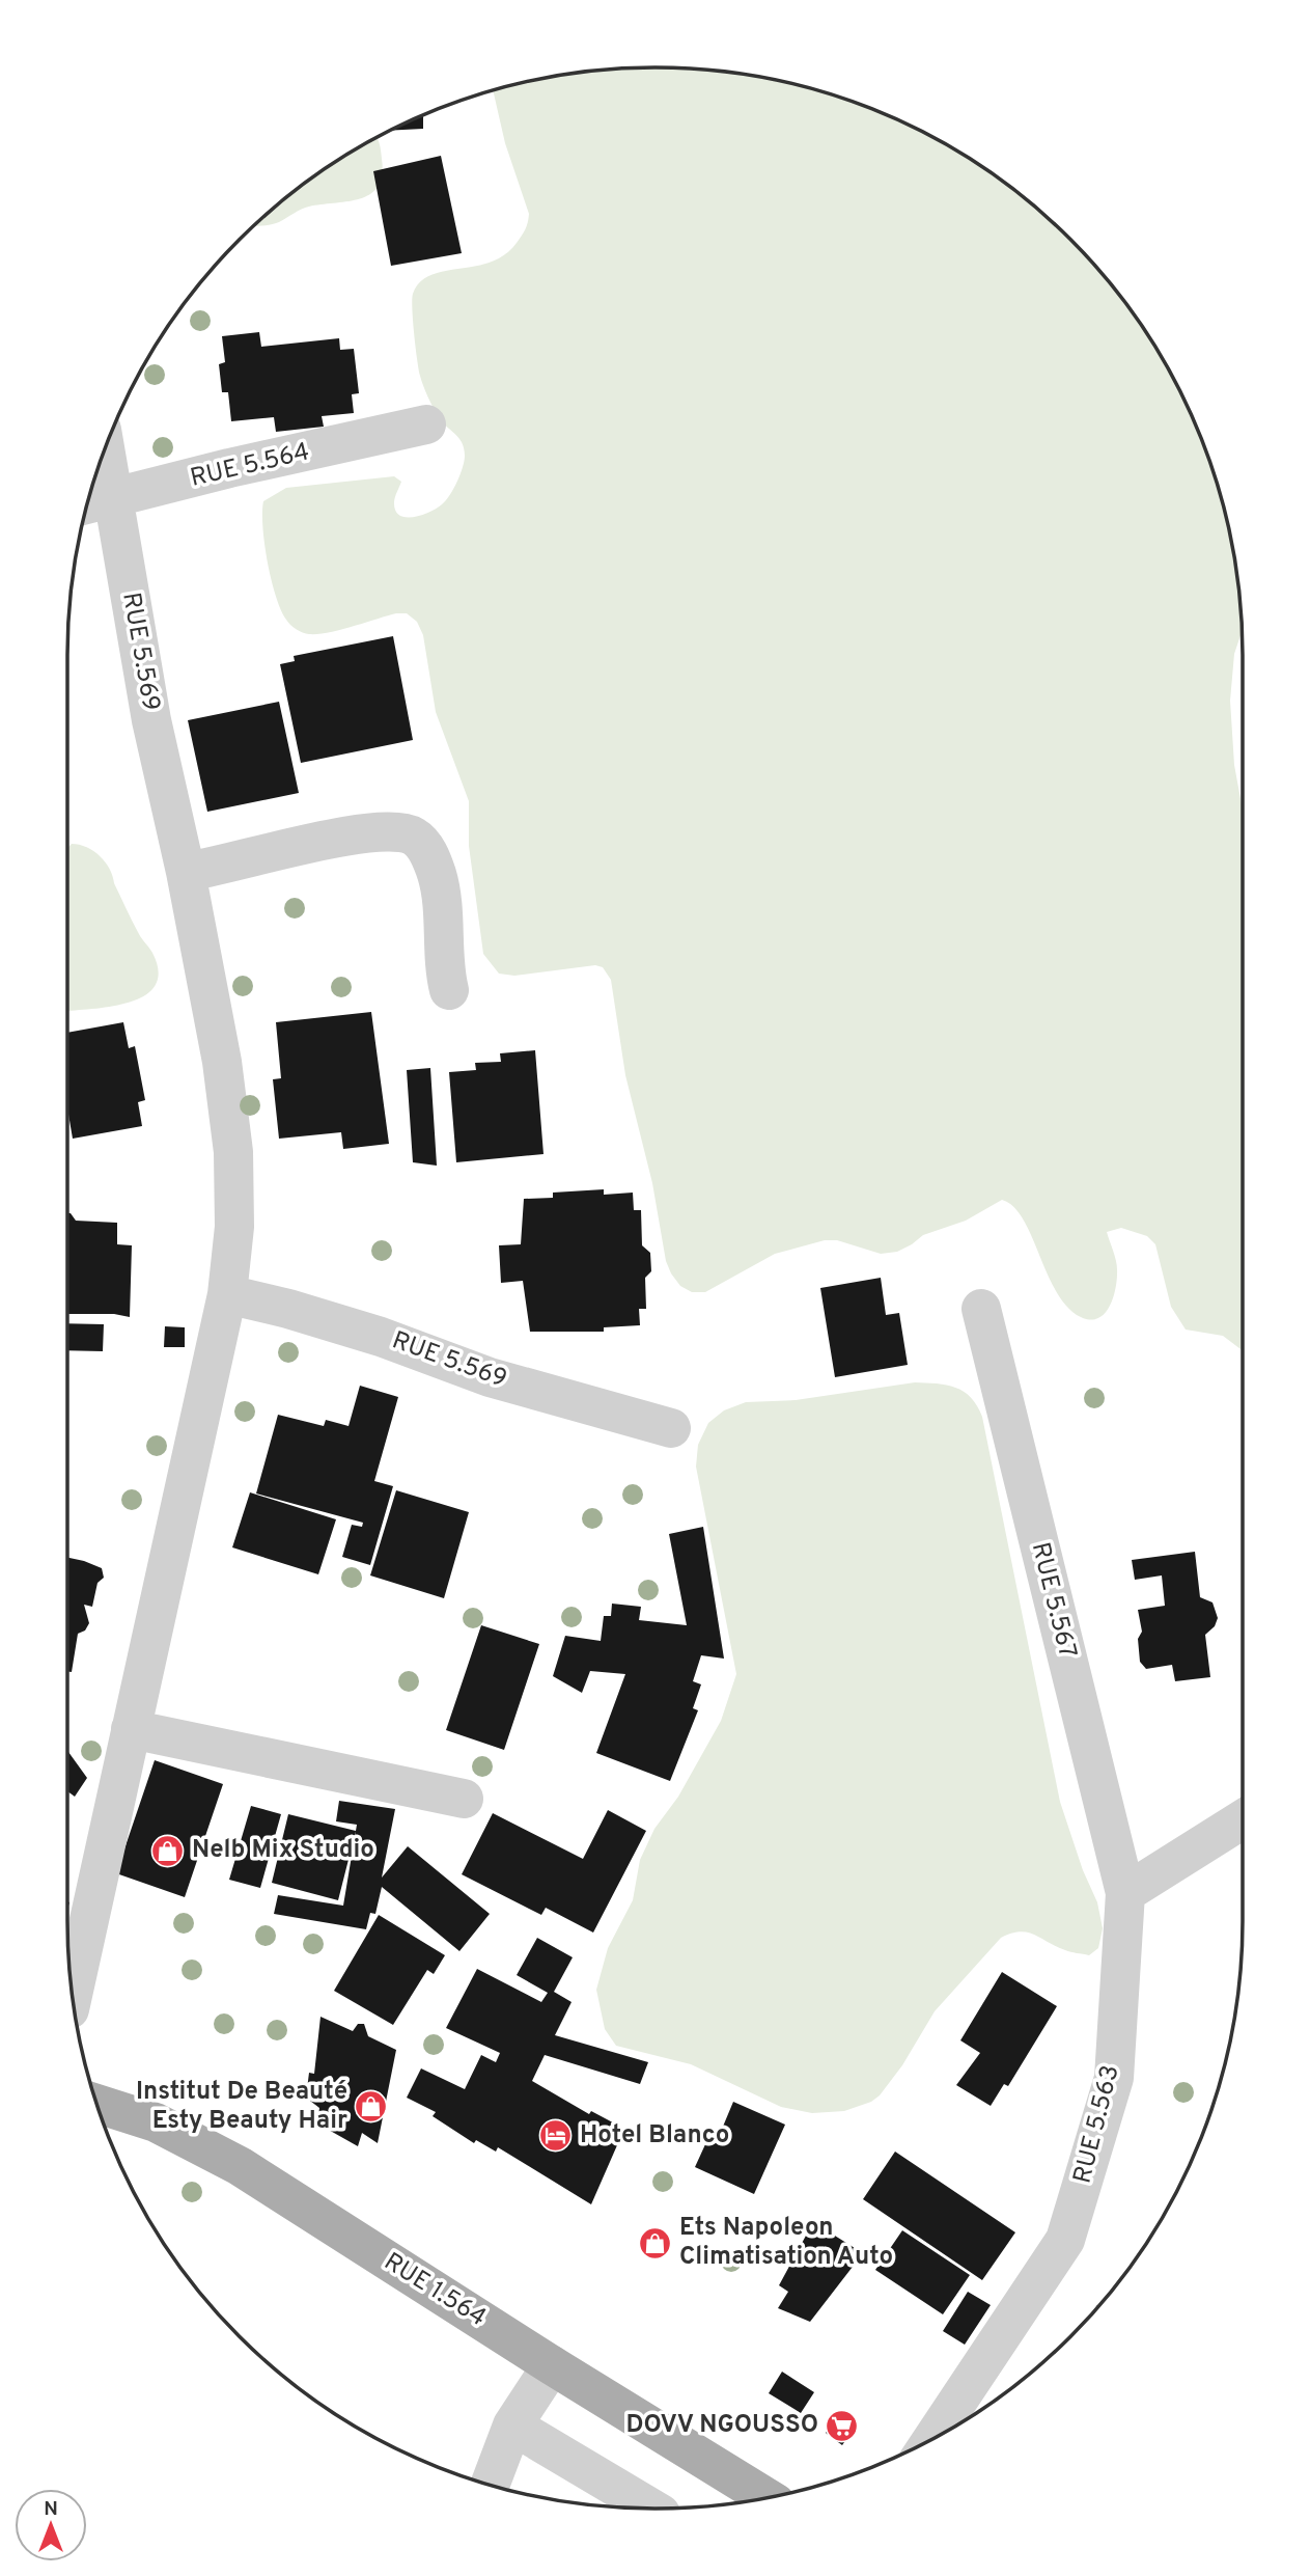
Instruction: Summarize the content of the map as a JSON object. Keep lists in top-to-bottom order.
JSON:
{
  "streets": {
    "main road": ["RUE 1.564"],
    "street": [
      "RUE 5.564",
      "RUE 5.569",
      "RUE 5.567",
      "RUE 5.563"
    ]
  },
  "crossings": [
    ["RUE 5.564", "RUE 5.569"],
    ["RUE 5.567", "RUE 5.563"]
  ],
  "places": {
    "shop": ["Nelb Mix Studio", "Institut De Beauté Esty Beauty Hair", "Ets Napoleon Climatisation Auto"],
    "hotel": ["Hotel Blanco"],
    "supermarket": ["DOVV NGOUSSO"]
  },
  "north": "top"
}
